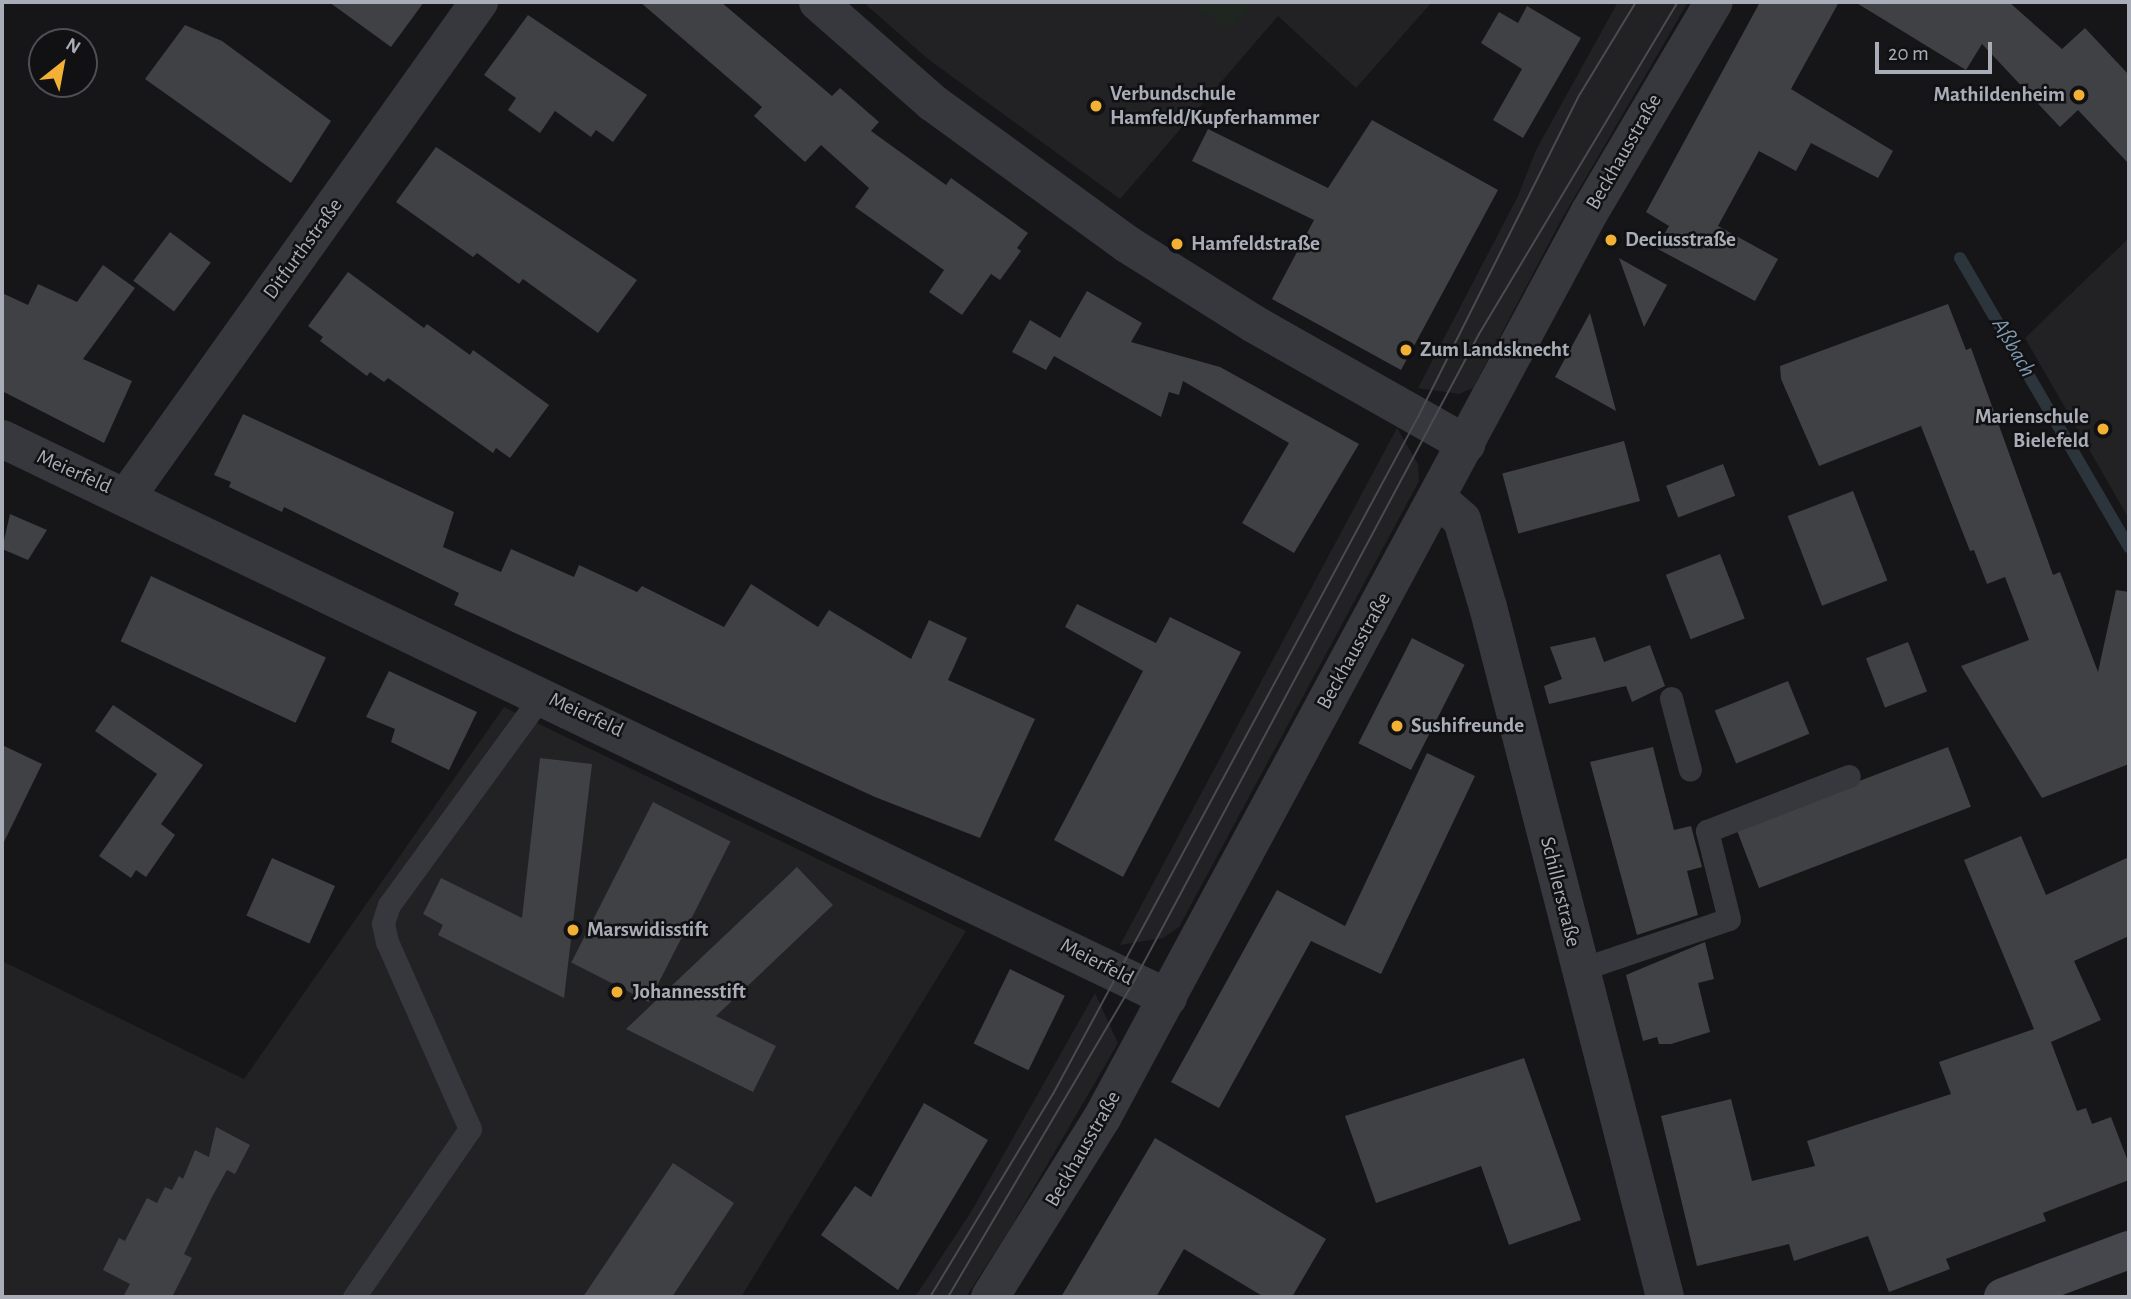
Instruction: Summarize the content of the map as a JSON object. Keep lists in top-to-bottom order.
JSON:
{
  "streets": {
    "street": [
      "Beckhausstraße",
      "Ditfurthstraße",
      "Meierfeld",
      "Schillerstraße"
    ]
  },
  "crossings": [
    ["Beckhausstraße", "Meierfeld"],
    ["Beckhausstraße", "Schillerstraße"],
    ["Ditfurthstraße", "Meierfeld"]
  ],
  "water": ["Aßbach"],
  "places": [
    "Mathildenheim",
    "Verbundschule Hamfeld/Kupferhammer",
    "Deciusstraße",
    "Hamfeldstraße",
    "Zum Landsknecht",
    "Marienschule Bielefeld",
    "Sushifreunde",
    "Marswidisstift",
    "Johannesstift"
  ],
  "scale_bar": "20 m",
  "north": "top right"
}
